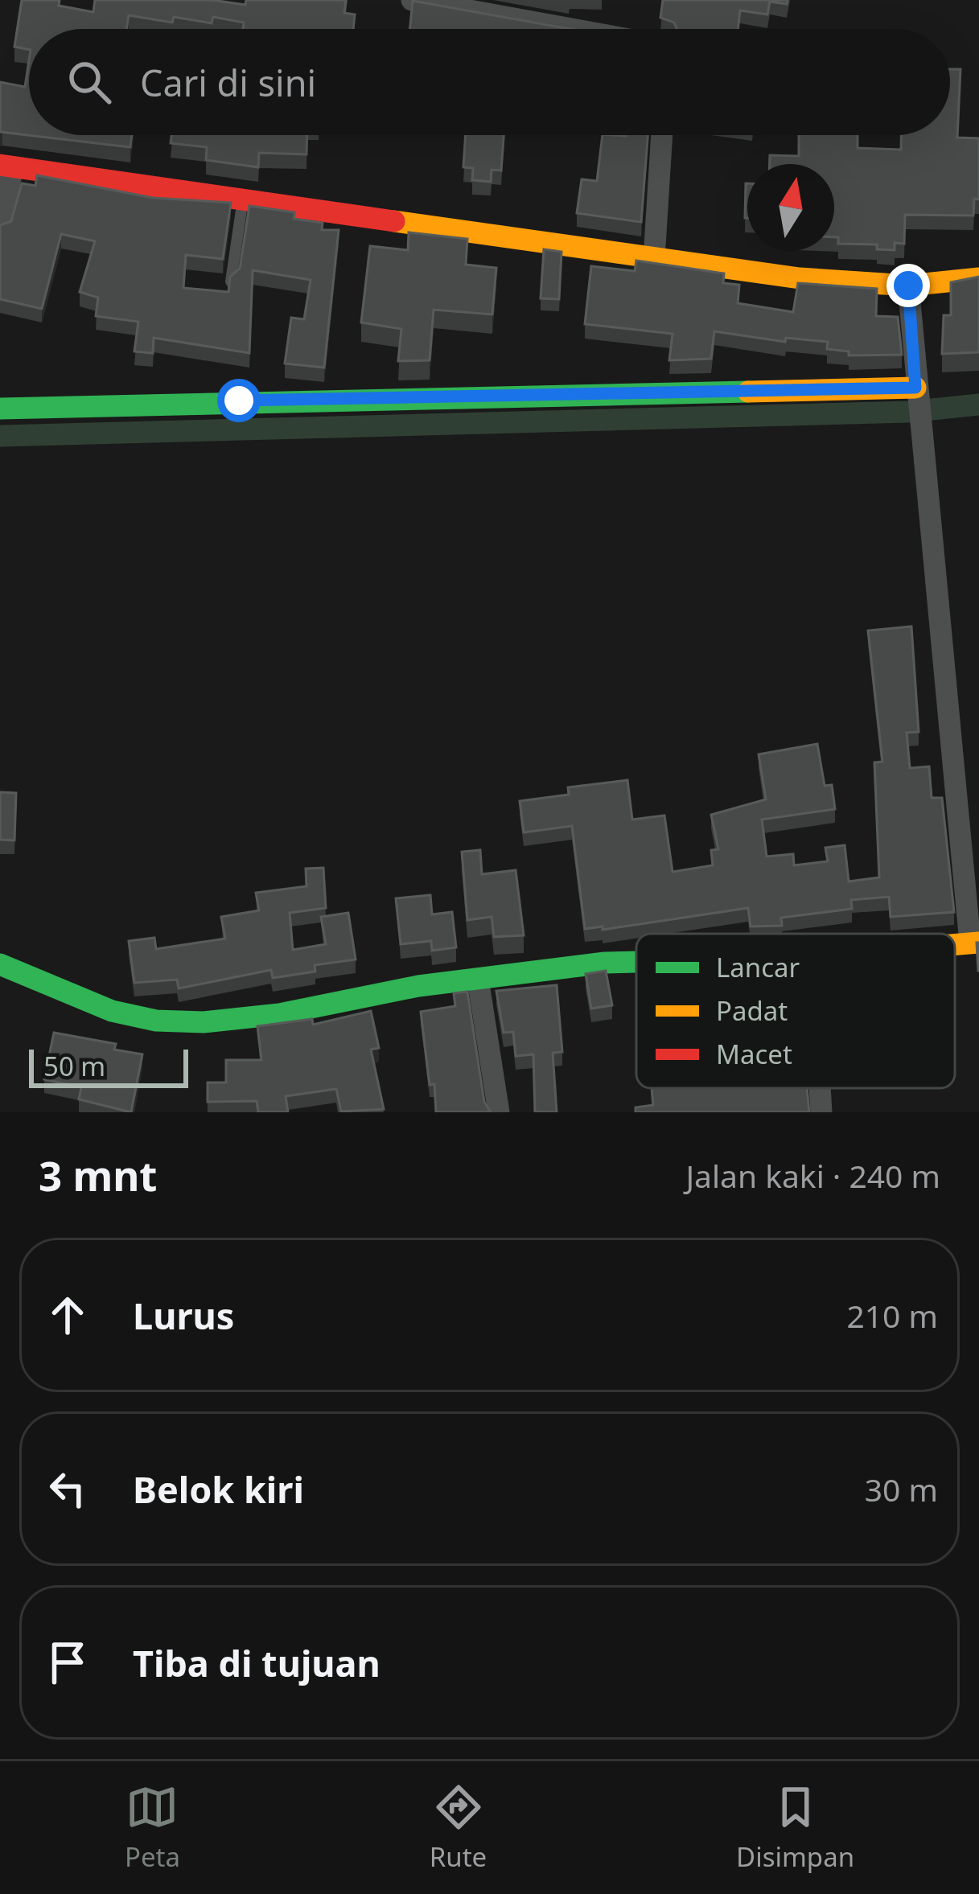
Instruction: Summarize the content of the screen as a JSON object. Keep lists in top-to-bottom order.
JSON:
{
  "legend": ["Lancar", "Padat", "Macet"],
  "scale_bar": "50 m",
  "north": "top",
  "page": {
    "search": "Cari di sini",
    "scale": "50 m",
    "heading": ["3 mnt", "Jalan kaki · 240 m"],
    "list": [
      ["Lurus", "210 m"],
      ["Belok kiri", "30 m"],
      "Tiba di tujuan"
    ],
    "nav": ["Peta", "Rute", "Disimpan"]
  }
}
